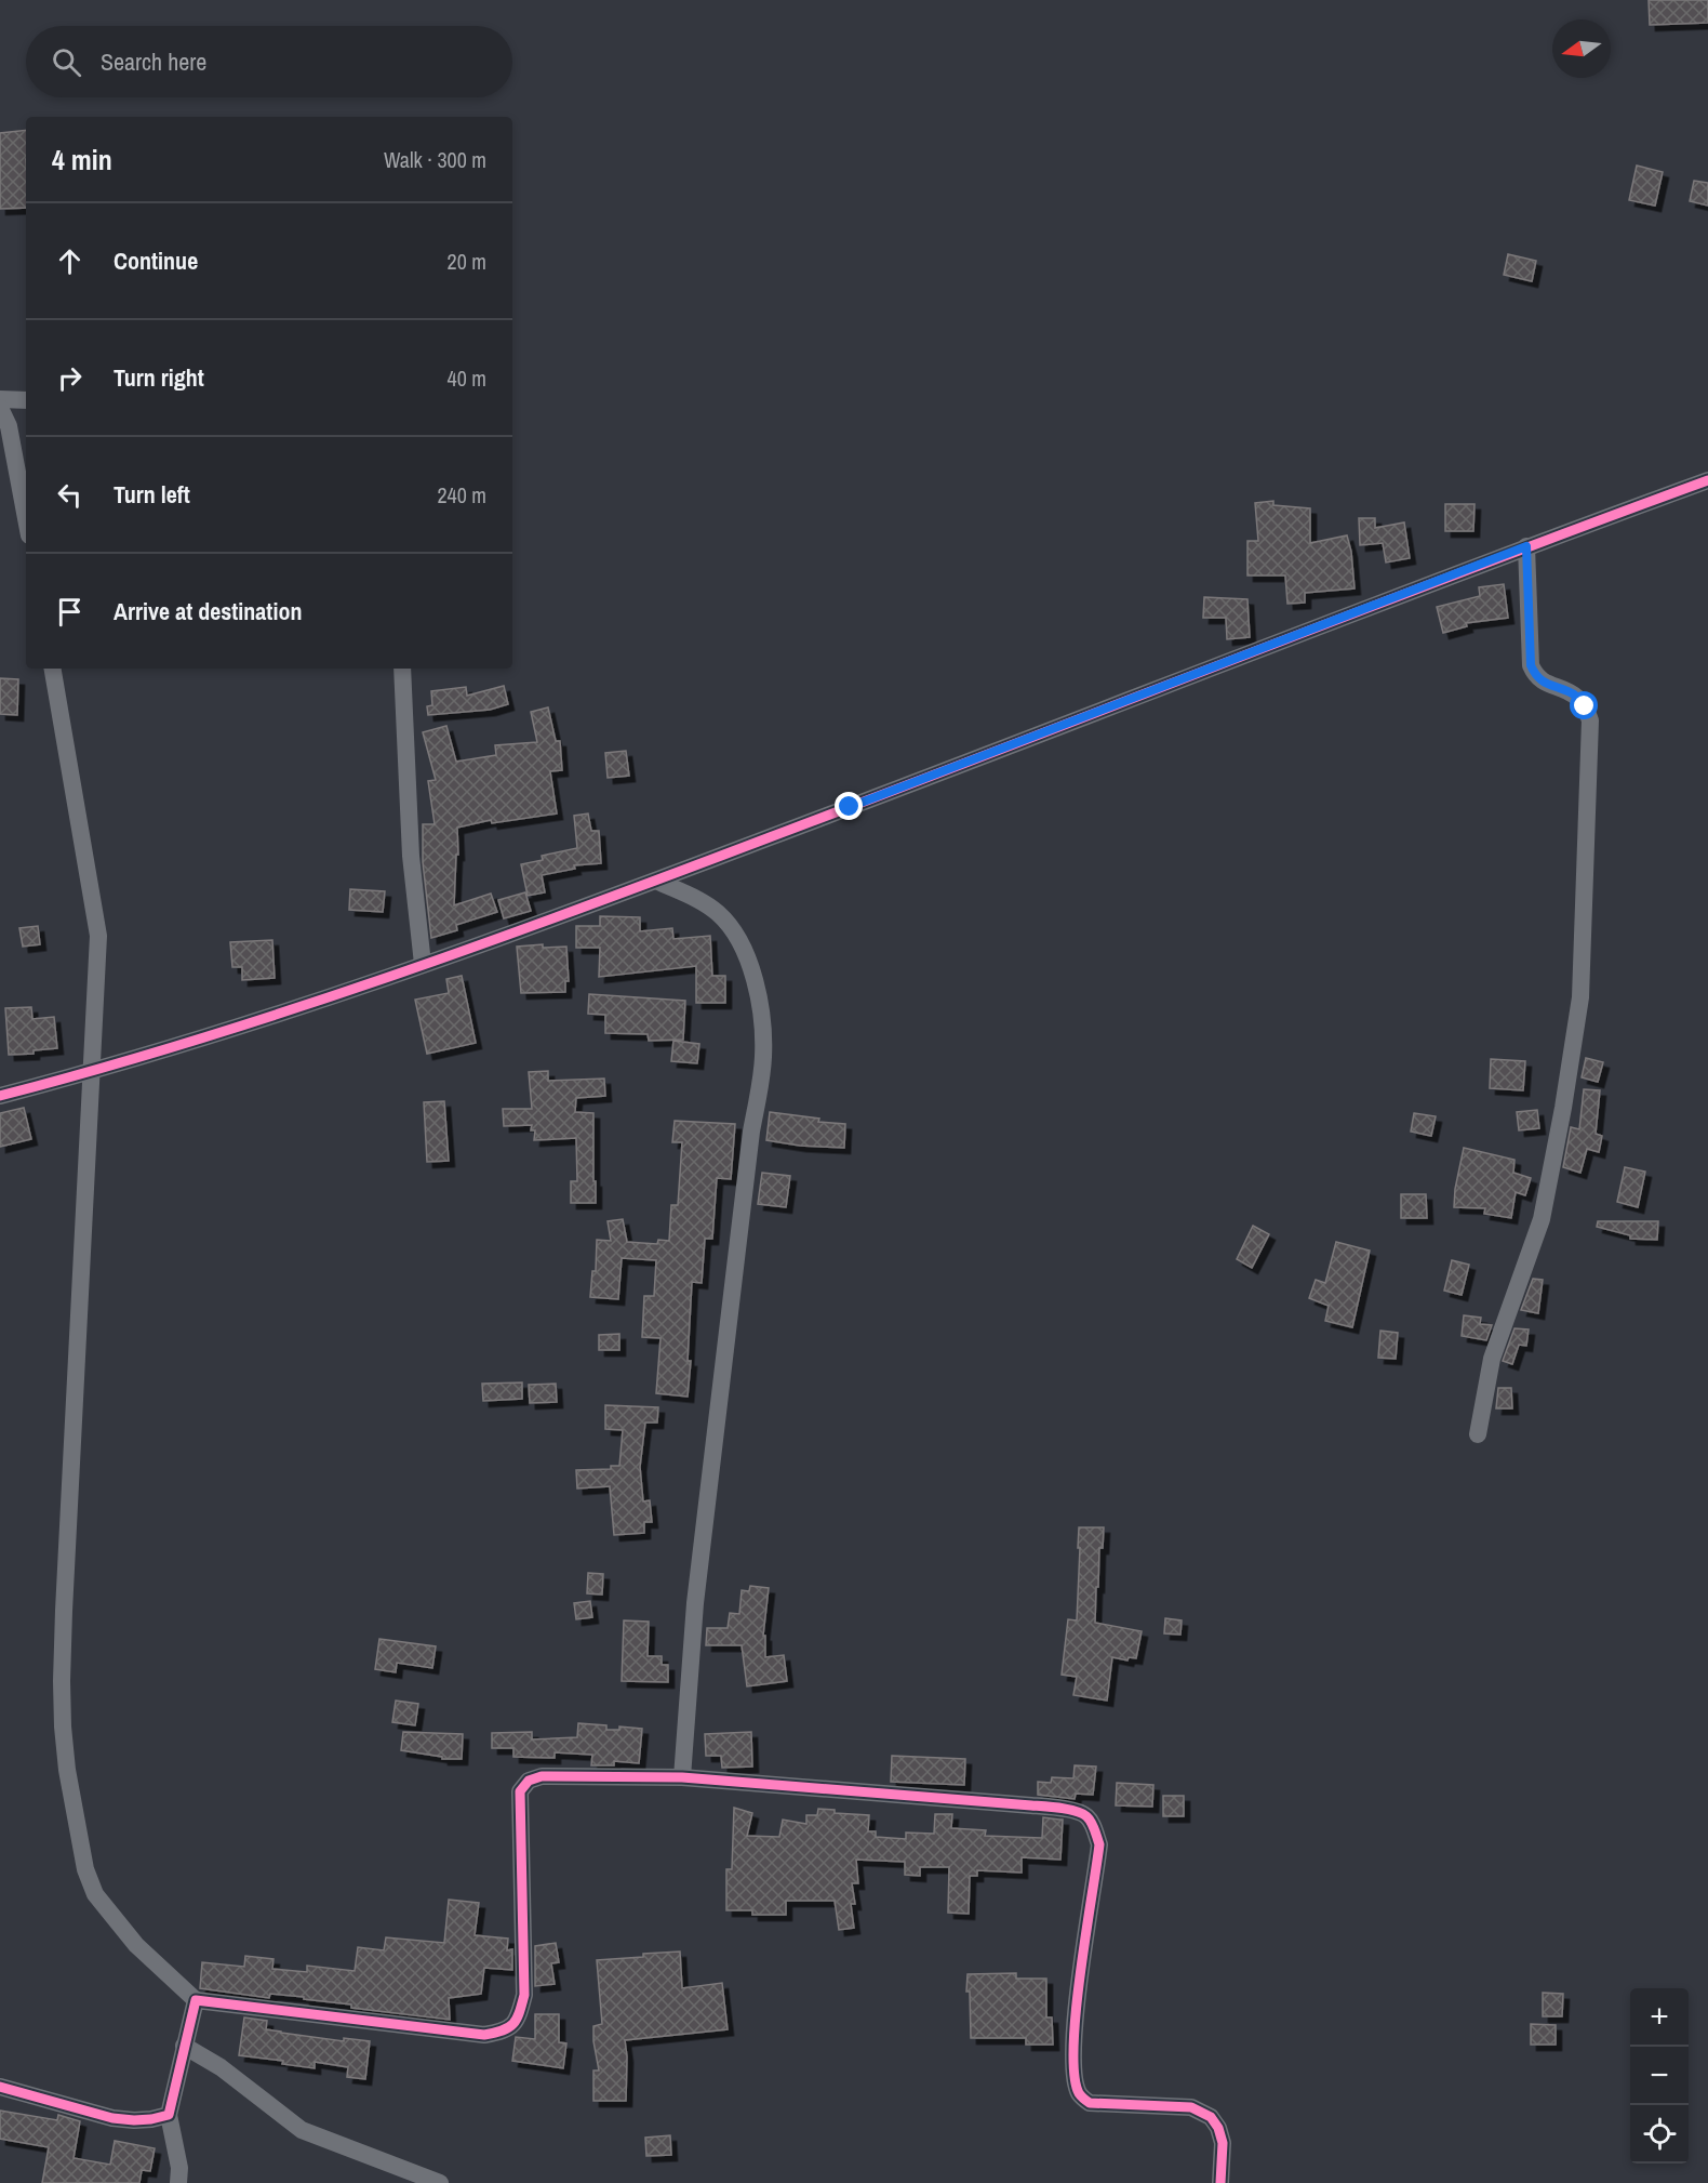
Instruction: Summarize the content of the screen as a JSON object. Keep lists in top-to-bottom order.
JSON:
{
  "north": "left",
  "page": {
    "search": "Search here",
    "heading": ["4 min", "Walk · 300 m"],
    "list": [
      ["Continue", "20 m"],
      ["Turn right", "40 m"],
      ["Turn left", "240 m"],
      "Arrive at destination"
    ],
    "map_buttons": ["+", "−"]
  }
}
